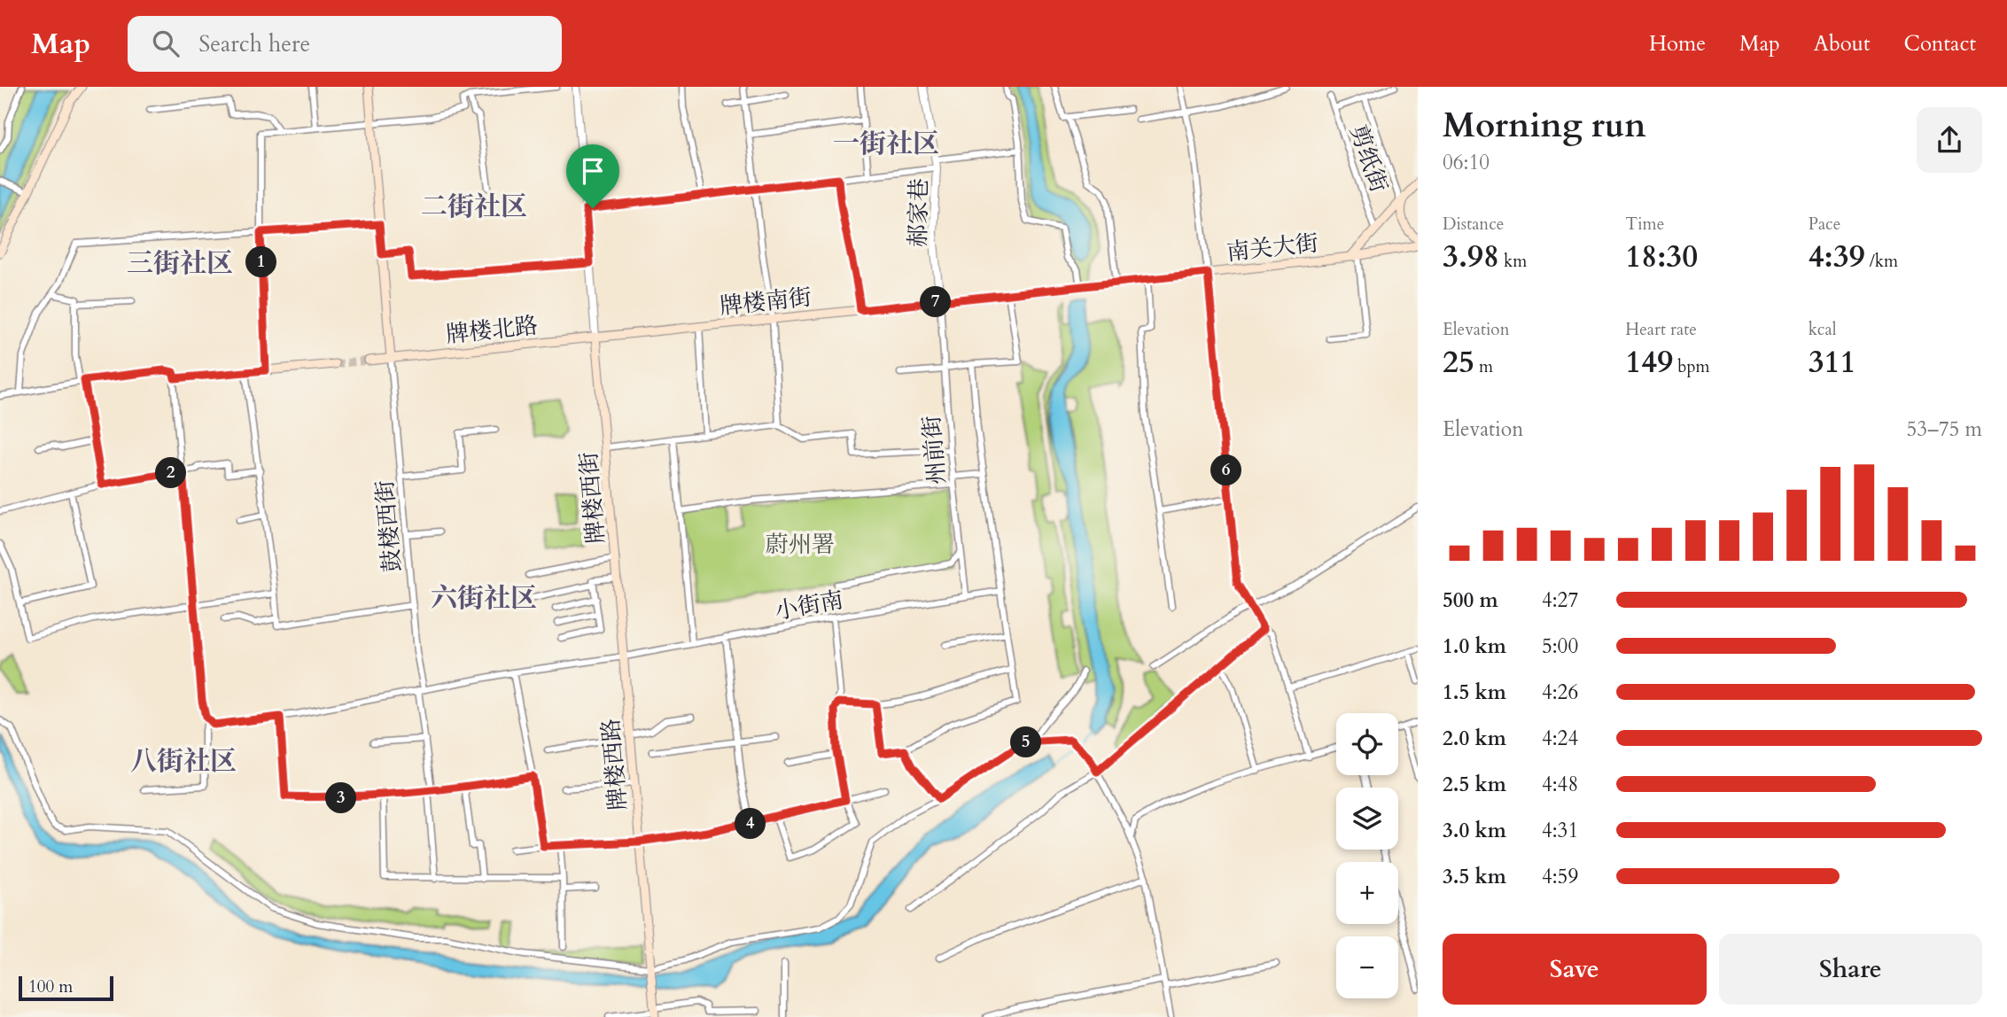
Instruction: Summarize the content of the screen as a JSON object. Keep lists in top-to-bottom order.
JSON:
{
  "streets": {
    "main road": [
      "南关大街",
      "牌楼南街",
      "牌楼北路",
      "牌楼西街",
      "牌楼西路"
    ],
    "street": [
      "剪纸街",
      "郝家巷",
      "州前街",
      "鼓楼西街",
      "小街南"
    ]
  },
  "crossings": [
    ["剪纸街", "南关大街"],
    ["郝家巷", "南关大街"],
    ["郝家巷", "牌楼南街"],
    ["郝家巷", "州前街"],
    ["南关大街", "牌楼南街"],
    ["南关大街", "州前街"],
    ["牌楼南街", "牌楼北路"],
    ["牌楼南街", "州前街"],
    ["牌楼南街", "牌楼西街"],
    ["牌楼北路", "牌楼西街"],
    ["牌楼北路", "鼓楼西街"],
    ["州前街", "小街南"],
    ["牌楼西街", "小街南"],
    ["牌楼西街", "牌楼西路"],
    ["鼓楼西街", "小街南"],
    ["小街南", "牌楼西路"]
  ],
  "districts": [
    "一街社区",
    "二街社区",
    "三街社区",
    "六街社区",
    "八街社区"
  ],
  "parks": ["蔚州署"],
  "scale_bar": "100 m",
  "page": {
    "header": "Map",
    "search": "Search here",
    "nav": [
      "Home",
      "Map",
      "About",
      "Contact"
    ],
    "heading": ["Morning run", "06:10"],
    "stats": [
      ["Distance", "3.98 km"],
      ["Time", "18:30"],
      ["Pace", "4:39 /km"],
      ["Elevation", "25 m"],
      ["Heart rate", "149 bpm"],
      ["kcal", "311"]
    ],
    "pins": [
      "1",
      "7",
      "6",
      "2",
      "5",
      "3",
      "4"
    ],
    "chart": ["Elevation", "53–75 m"],
    "list": [
      {
        "name": "500 m",
        "note": "4:27"
      },
      {
        "name": "1.0 km",
        "note": "5:00"
      },
      {
        "name": "1.5 km",
        "note": "4:26"
      },
      {
        "name": "2.0 km",
        "note": "4:24"
      },
      {
        "name": "2.5 km",
        "note": "4:48"
      },
      {
        "name": "3.0 km",
        "note": "4:31"
      },
      {
        "name": "3.5 km",
        "note": "4:59"
      }
    ],
    "map_buttons": ["+", "−"],
    "buttons": ["Save", "Share"],
    "scale": "100 m"
  }
}
